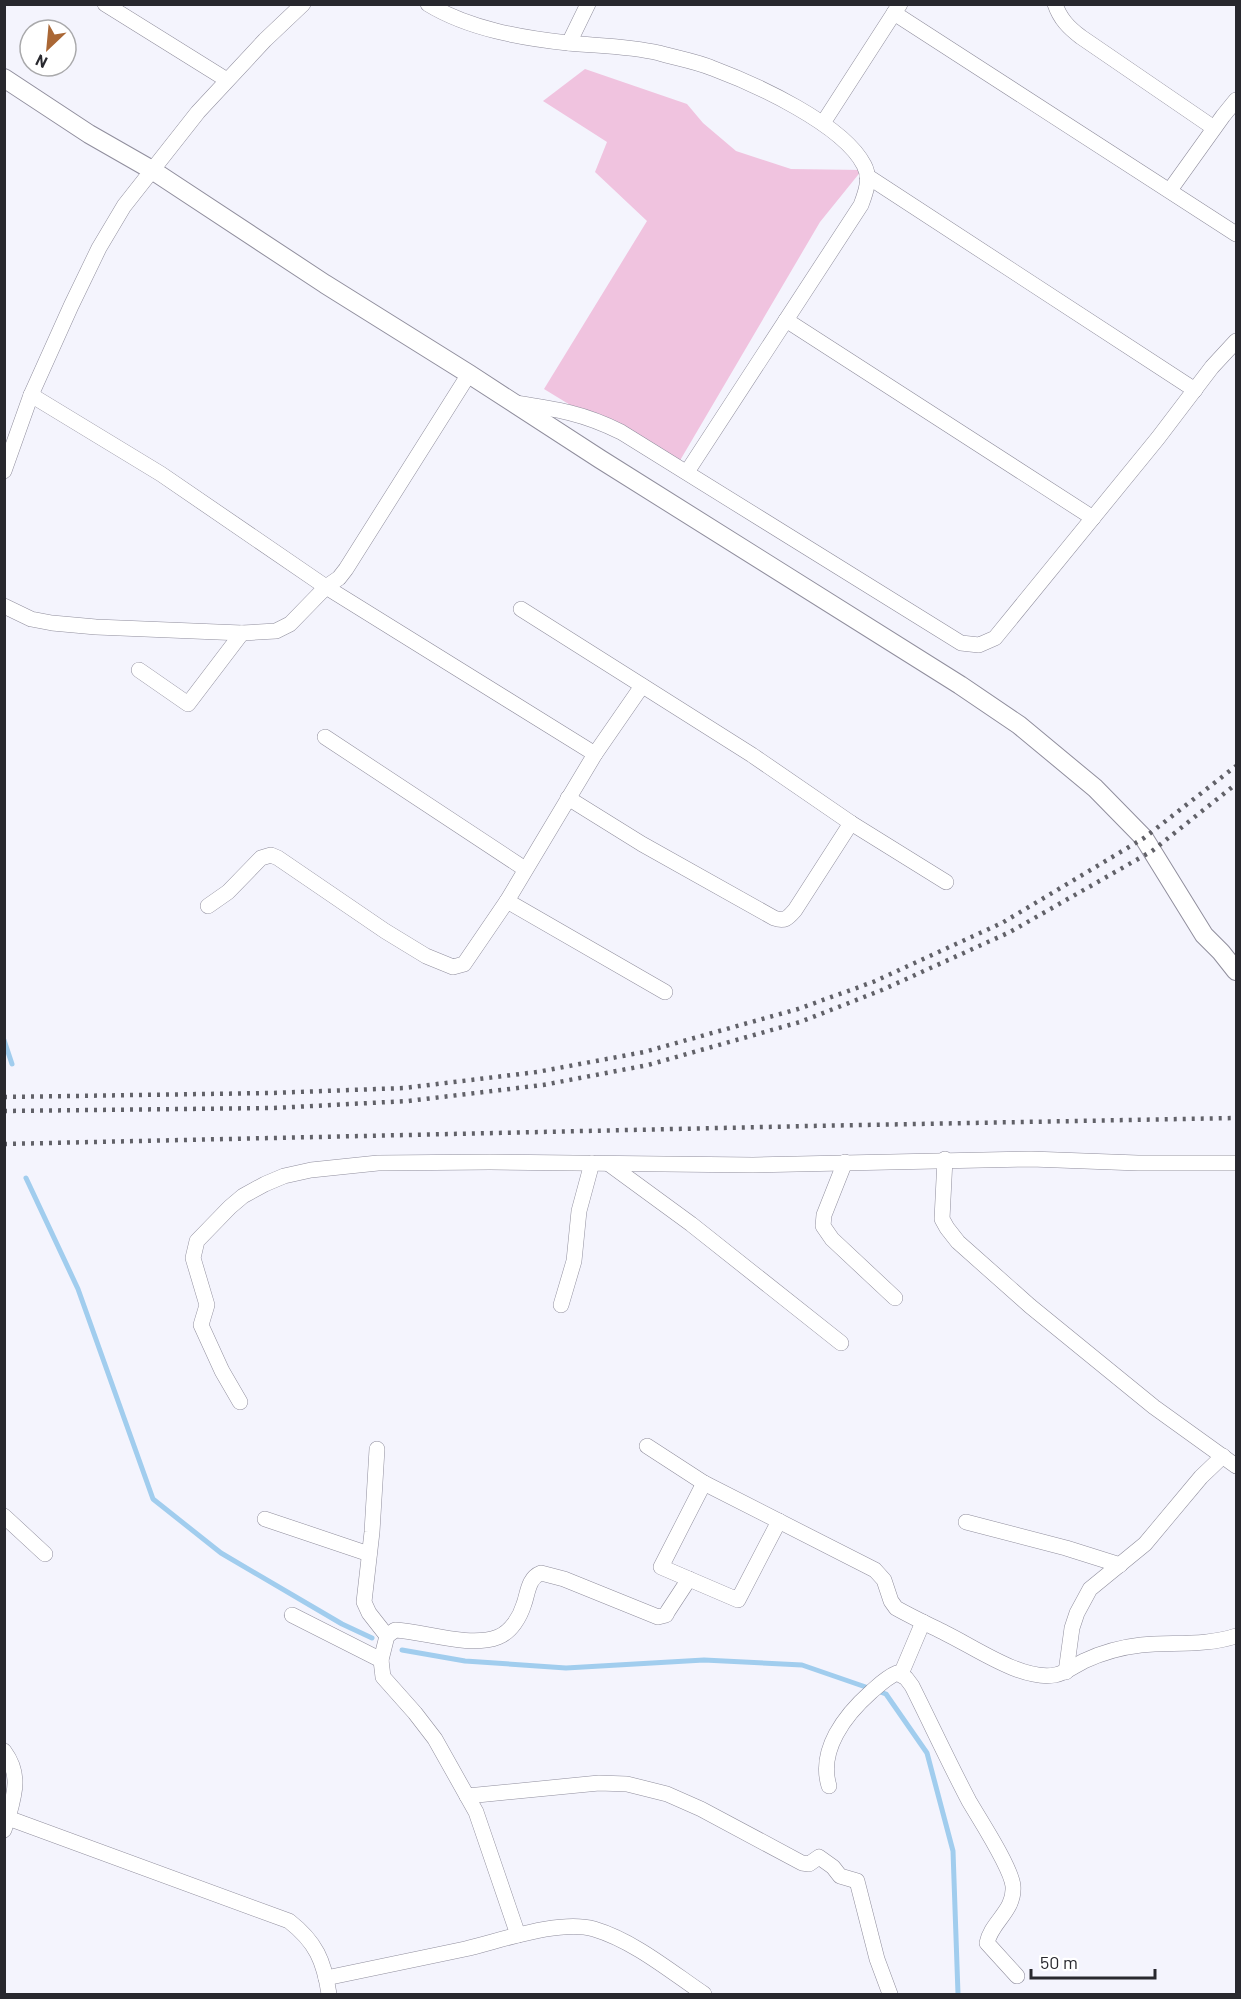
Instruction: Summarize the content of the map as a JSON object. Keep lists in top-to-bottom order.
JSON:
{
  "scale_bar": "50 m",
  "north": "bottom left"
}
